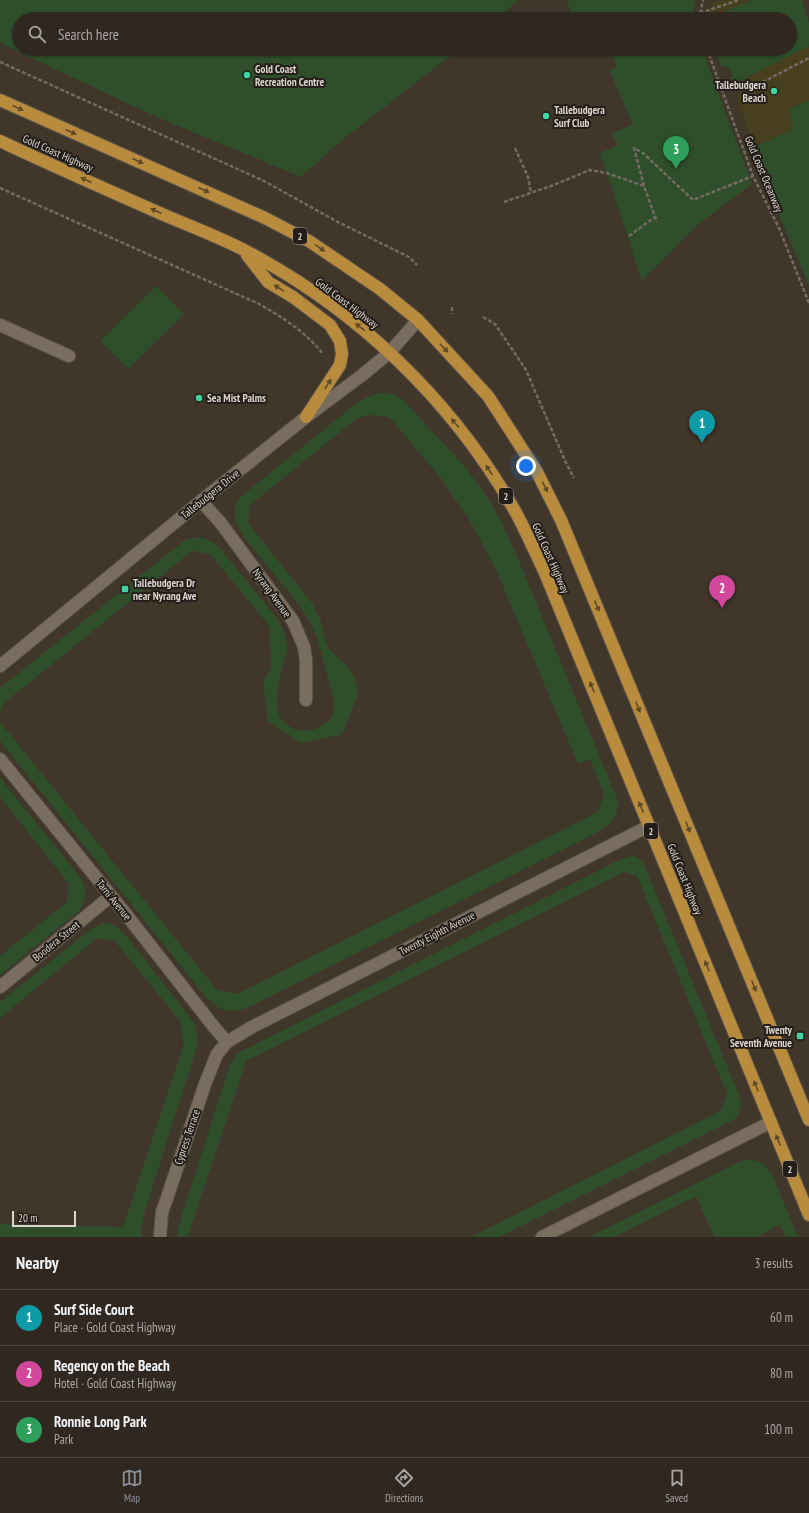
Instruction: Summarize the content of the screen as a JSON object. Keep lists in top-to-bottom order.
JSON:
{
  "streets": {
    "highway": ["Gold Coast Highway", "2"],
    "street": [
      "Tallebudgera Drive",
      "Nyrang Avenue",
      "Tarni Avenue",
      "Twenty Eighth Avenue",
      "Boodera Street",
      "Cypress Terrace"
    ],
    "path": ["Gold Coast Oceanway"]
  },
  "crossings": [
    ["Gold Coast Highway", "Tallebudgera Drive"],
    ["Gold Coast Highway", "Twenty Eighth Avenue"],
    ["Tallebudgera Drive", "Nyrang Avenue"],
    ["Tarni Avenue", "Twenty Eighth Avenue"],
    ["Tarni Avenue", "Boodera Street"],
    ["Tarni Avenue", "Cypress Terrace"],
    ["Twenty Eighth Avenue", "Cypress Terrace"]
  ],
  "places": {
    "other": [
      "Gold Coast Recreation Centre",
      "Tallebudgera Beach",
      "Tallebudgera Surf Club",
      "Sea Mist Palms"
    ],
    "transit": ["Tallebudgera Dr near Nyrang Ave", "Twenty Seventh Avenue"]
  },
  "scale_bar": "20 m",
  "page": {
    "search": "Search here",
    "pins": ["3", "1", "2"],
    "scale": "20 m",
    "heading": ["Nearby", "3 results"],
    "list": [
      {
        "mark": "1",
        "name": "Surf Side Court",
        "note": "Place · Gold Coast Highway",
        "value": "60 m"
      },
      {
        "mark": "2",
        "name": "Regency on the Beach",
        "note": "Hotel · Gold Coast Highway",
        "value": "80 m"
      },
      {
        "mark": "3",
        "name": "Ronnie Long Park",
        "note": "Park",
        "value": "100 m"
      }
    ],
    "nav": ["Map", "Directions", "Saved"]
  }
}
